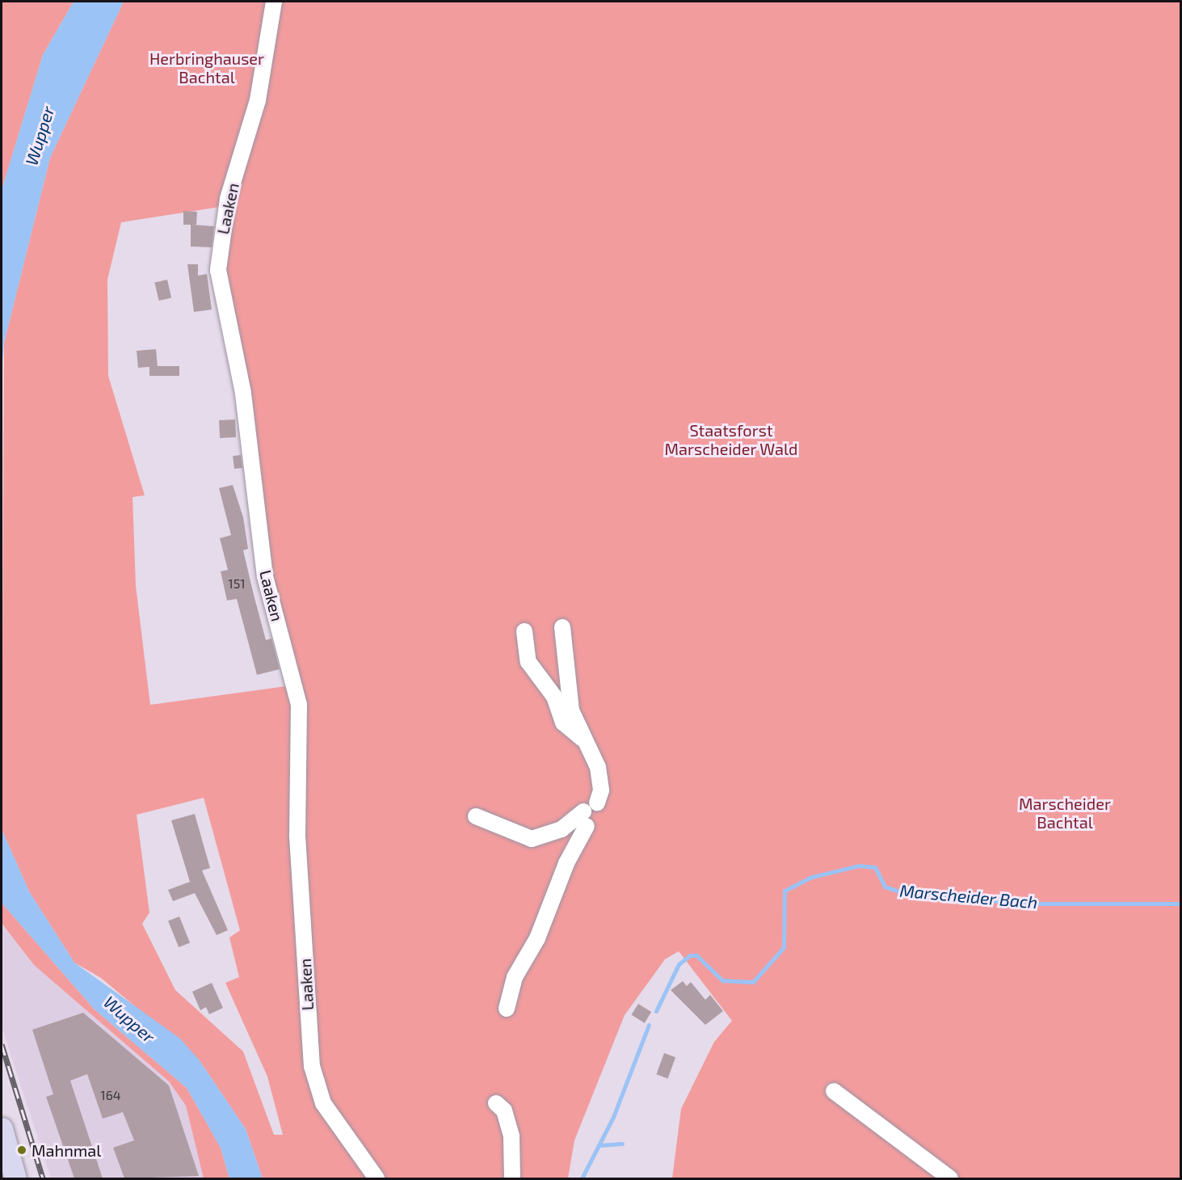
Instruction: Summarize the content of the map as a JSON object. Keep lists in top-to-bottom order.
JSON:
{
  "streets": {
    "street": ["Laaken"]
  },
  "water": ["Wupper", "Marscheider Bach"],
  "parks": ["Herbringhauser Bachtal", "Staatsforst Marscheider Wald", "Marscheider Bachtal"],
  "places": ["Mahnmal"],
  "house_numbers": ["151", "164"]
}
